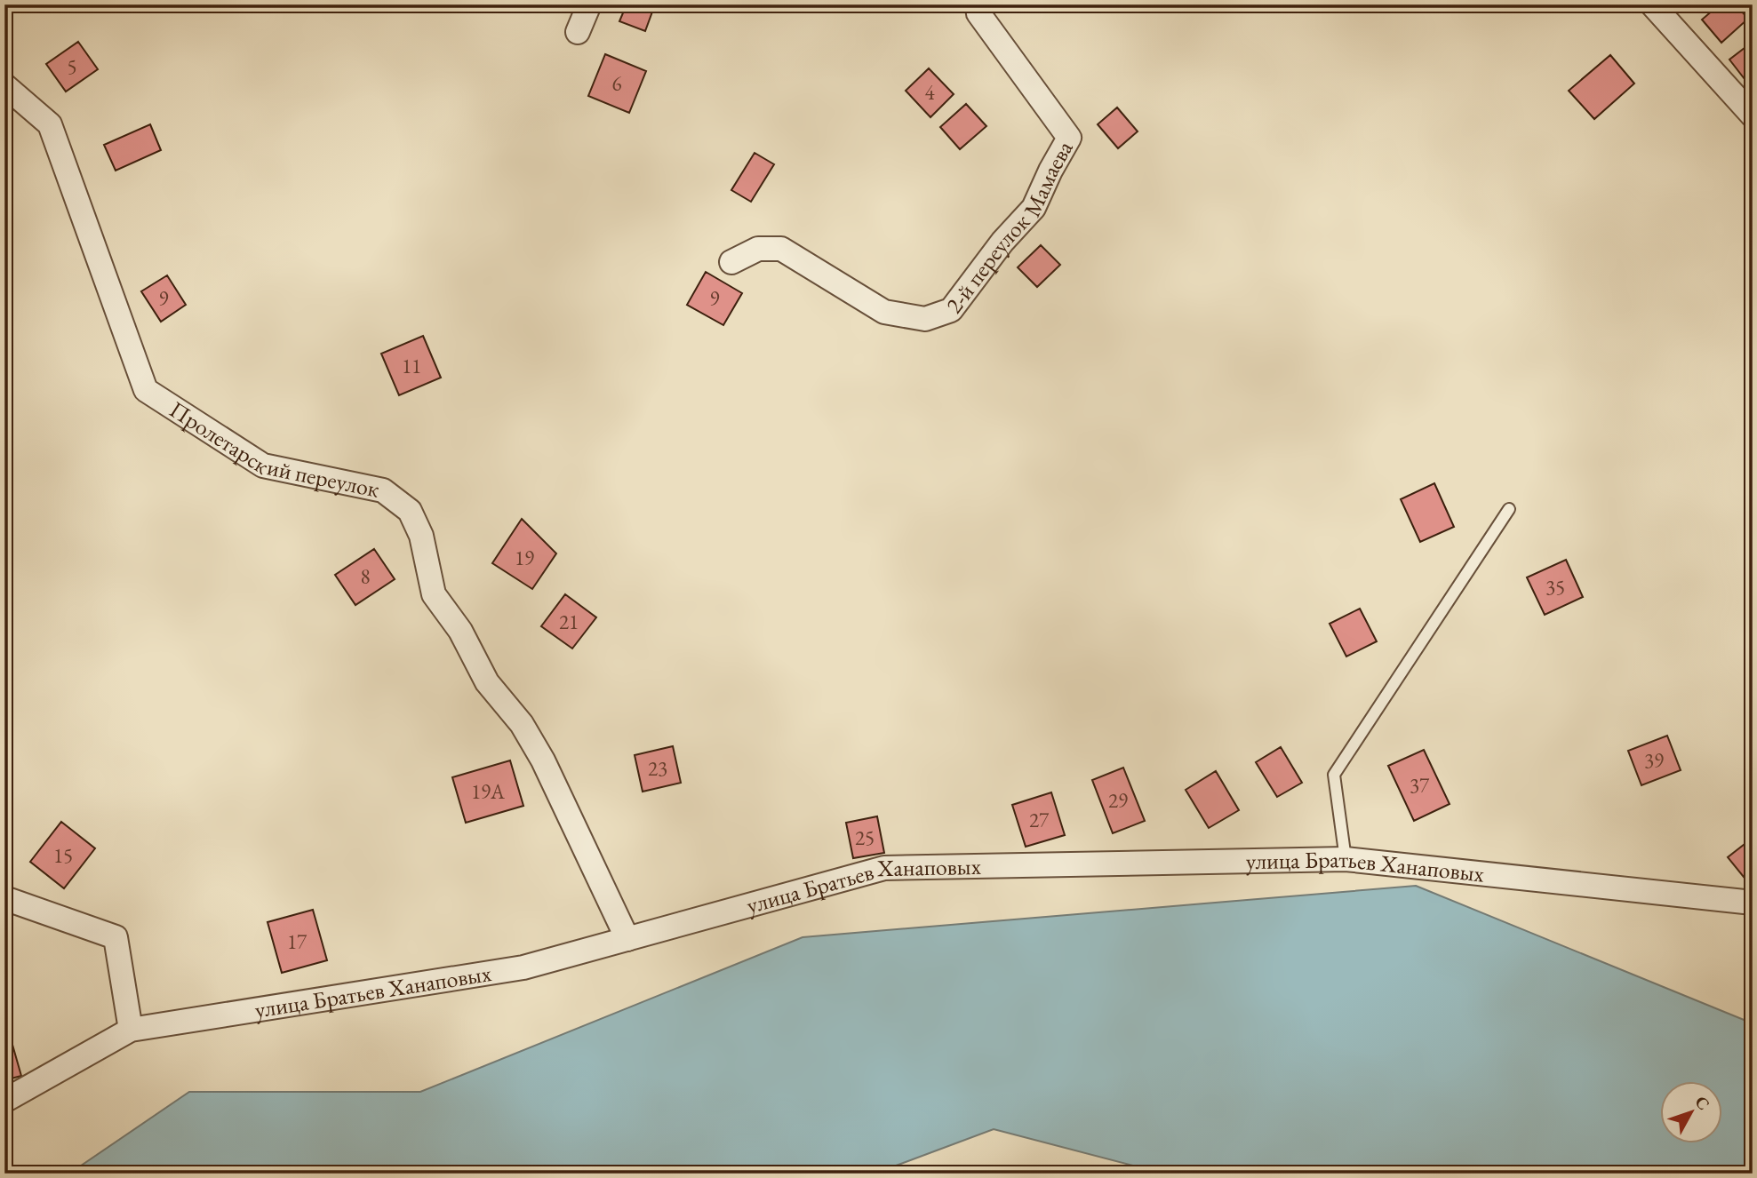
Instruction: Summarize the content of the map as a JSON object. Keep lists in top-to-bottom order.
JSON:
{
  "streets": {
    "street": ["2-й переулок Мамаева", "Пролетарский переулок", "улица Братьев Ханаповых"]
  },
  "crossings": [
    ["Пролетарский переулок", "улица Братьев Ханаповых"]
  ],
  "house_numbers": [
    "5",
    "6",
    "4",
    "9",
    "9",
    "11",
    "19",
    "8",
    "35",
    "21",
    "39",
    "23",
    "37",
    "19А",
    "29",
    "27",
    "25",
    "15",
    "17"
  ],
  "north": "top right"
}
